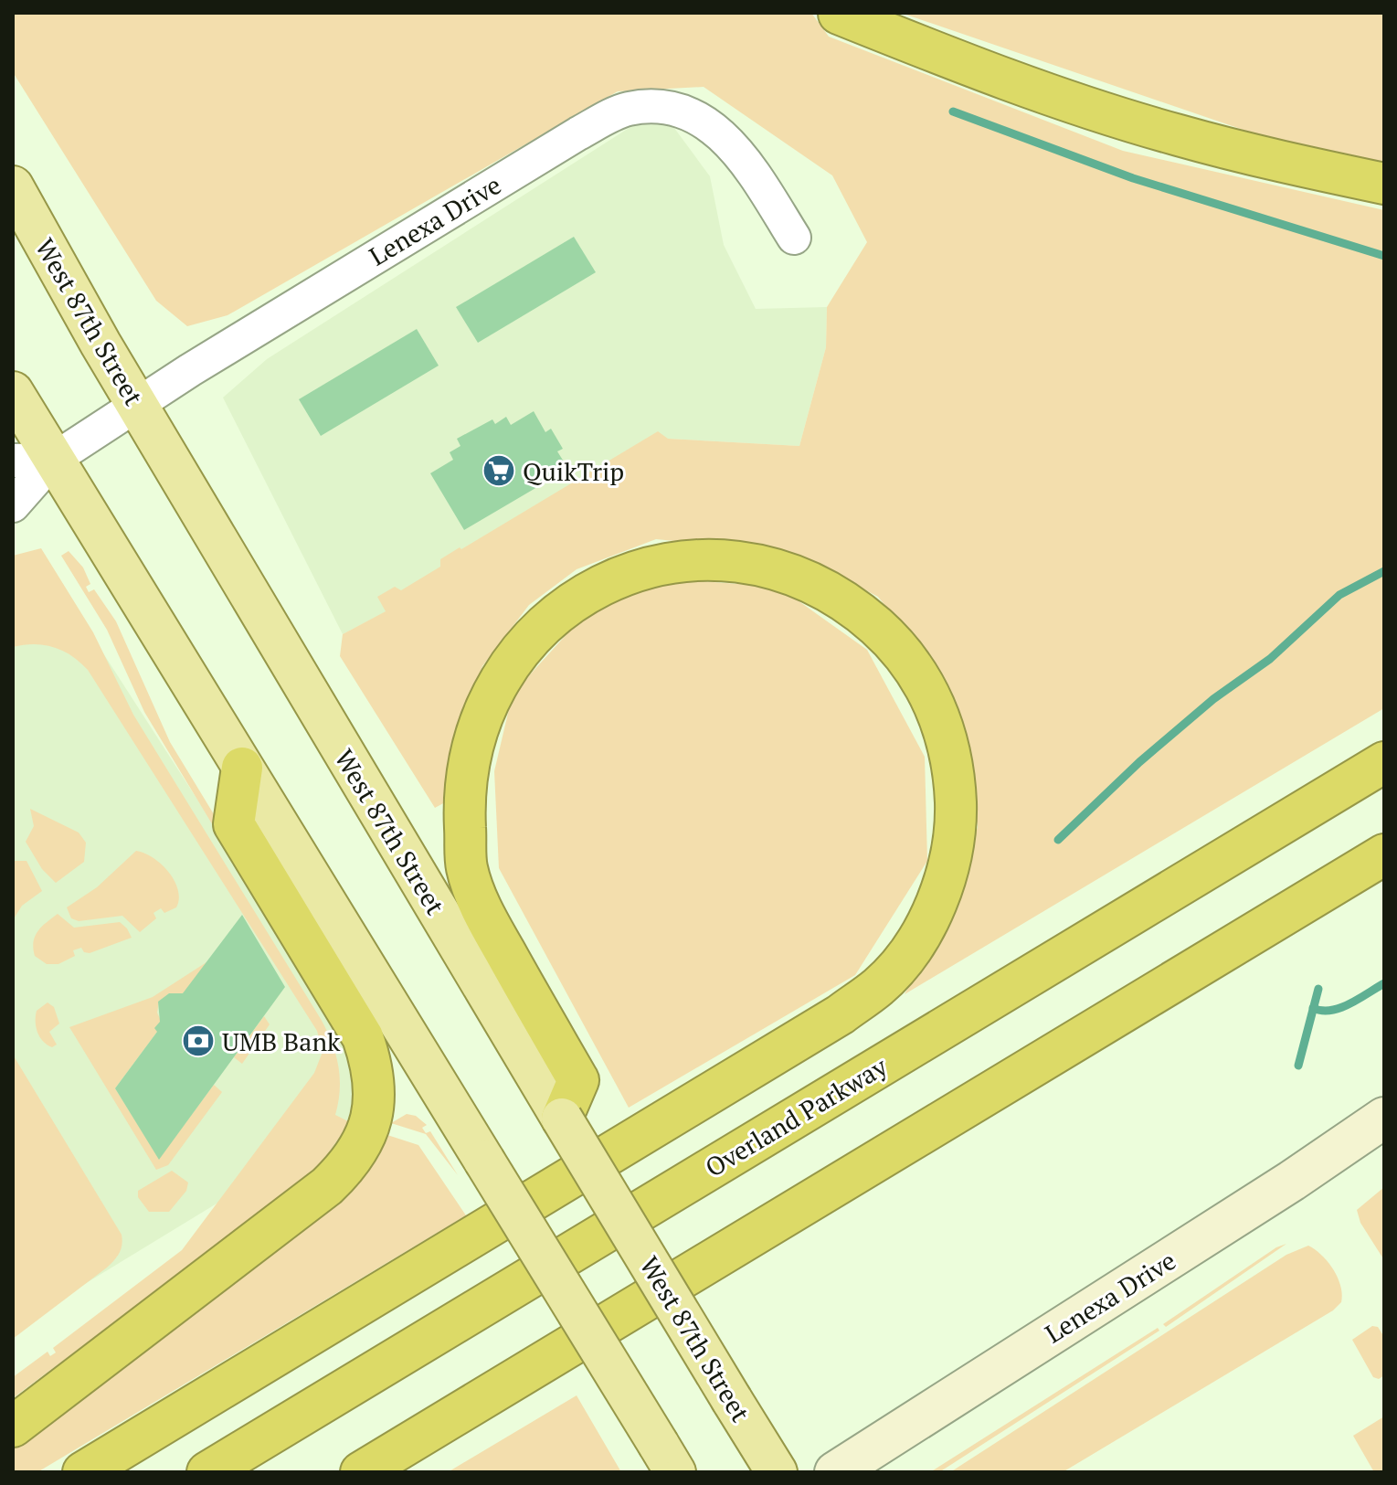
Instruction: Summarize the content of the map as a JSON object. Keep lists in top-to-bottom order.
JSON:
{
  "streets": {
    "highway": ["Overland Parkway"],
    "main road": ["West 87th Street"],
    "street": ["Lenexa Drive"]
  },
  "crossings": [
    ["Lenexa Drive", "West 87th Street"]
  ],
  "places": {
    "supermarket": ["QuikTrip"],
    "bank": ["UMB Bank"]
  }
}
